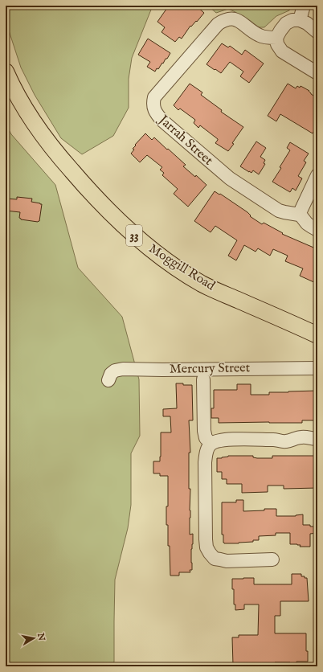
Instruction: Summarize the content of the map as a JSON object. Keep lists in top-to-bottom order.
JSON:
{
  "streets": {
    "main road": ["33", "Moggill Road"],
    "street": ["Jarrah Street", "Mercury Street"]
  },
  "north": "right"
}
